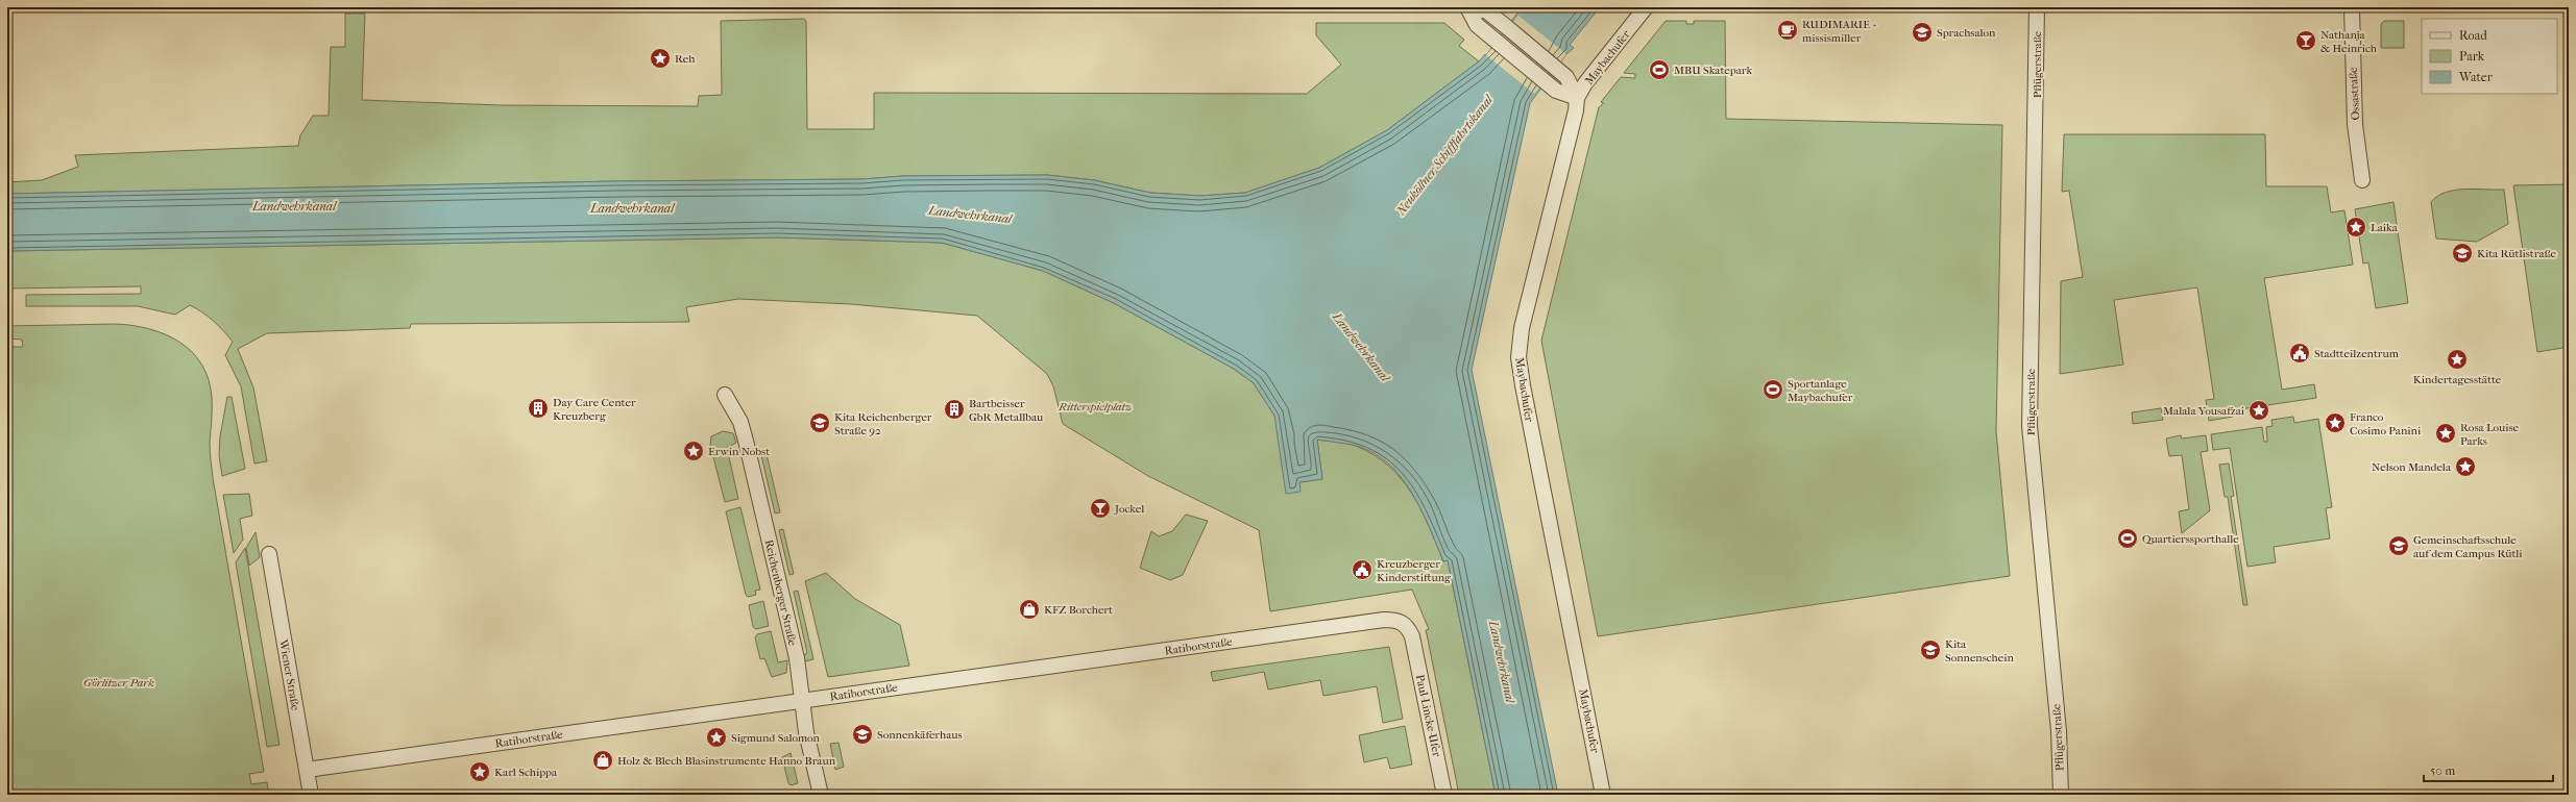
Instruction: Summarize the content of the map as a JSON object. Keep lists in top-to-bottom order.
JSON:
{
  "streets": {
    "street": [
      "Maybachufer",
      "Pflügerstraße",
      "Ossastraße",
      "Reichenberger Straße",
      "Ratiborstraße",
      "Wiener Straße",
      "Paul-Lincke-Ufer"
    ]
  },
  "crossings": [
    ["Reichenberger Straße", "Ratiborstraße"],
    ["Ratiborstraße", "Wiener Straße"],
    ["Ratiborstraße", "Paul-Lincke-Ufer"]
  ],
  "water": ["Neuköllner Schifffahrtskanal", "Landwehrkanal"],
  "parks": ["Ritterspielplatz", "Görlitzer Park"],
  "places": {
    "cafe": ["RUDIMARIE + missismiller"],
    "school or university": [
      "Sprachsalon",
      "Kita Rütlistraße",
      "Kita Reichenberger Straße 92",
      "Gemeinschaftsschule auf dem Campus Rütli",
      "Kita Sonnenschein",
      "Sonnenkäferhaus"
    ],
    "bar": ["Nathanja & Heinrich", "Jockel"],
    "place": [
      "Reh",
      "Laika",
      "Kindertagesstätte",
      "Malala Yousafzai",
      "Franco Cosimo Panini",
      "Rosa Louise Parks",
      "Erwin Nobst",
      "Nelson Mandela",
      "Sigmund Salomon",
      "Karl Schippa"
    ],
    "sports": ["MBU Skatepark", "Sportanlage Maybachufer", "Quartierssporthalle"],
    "public building": ["Stadtteilzentrum", "Kreuzberger Kinderstiftung"],
    "building": ["Day Care Center Kreuzberg", "Bartbeisser GbR Metallbau"],
    "shop": ["KFZ Borchert", "Holz & Blech Blasinstrumente Hanno Braun"]
  },
  "legend": ["Road", "Park", "Water"],
  "scale_bar": "50 m"
}
